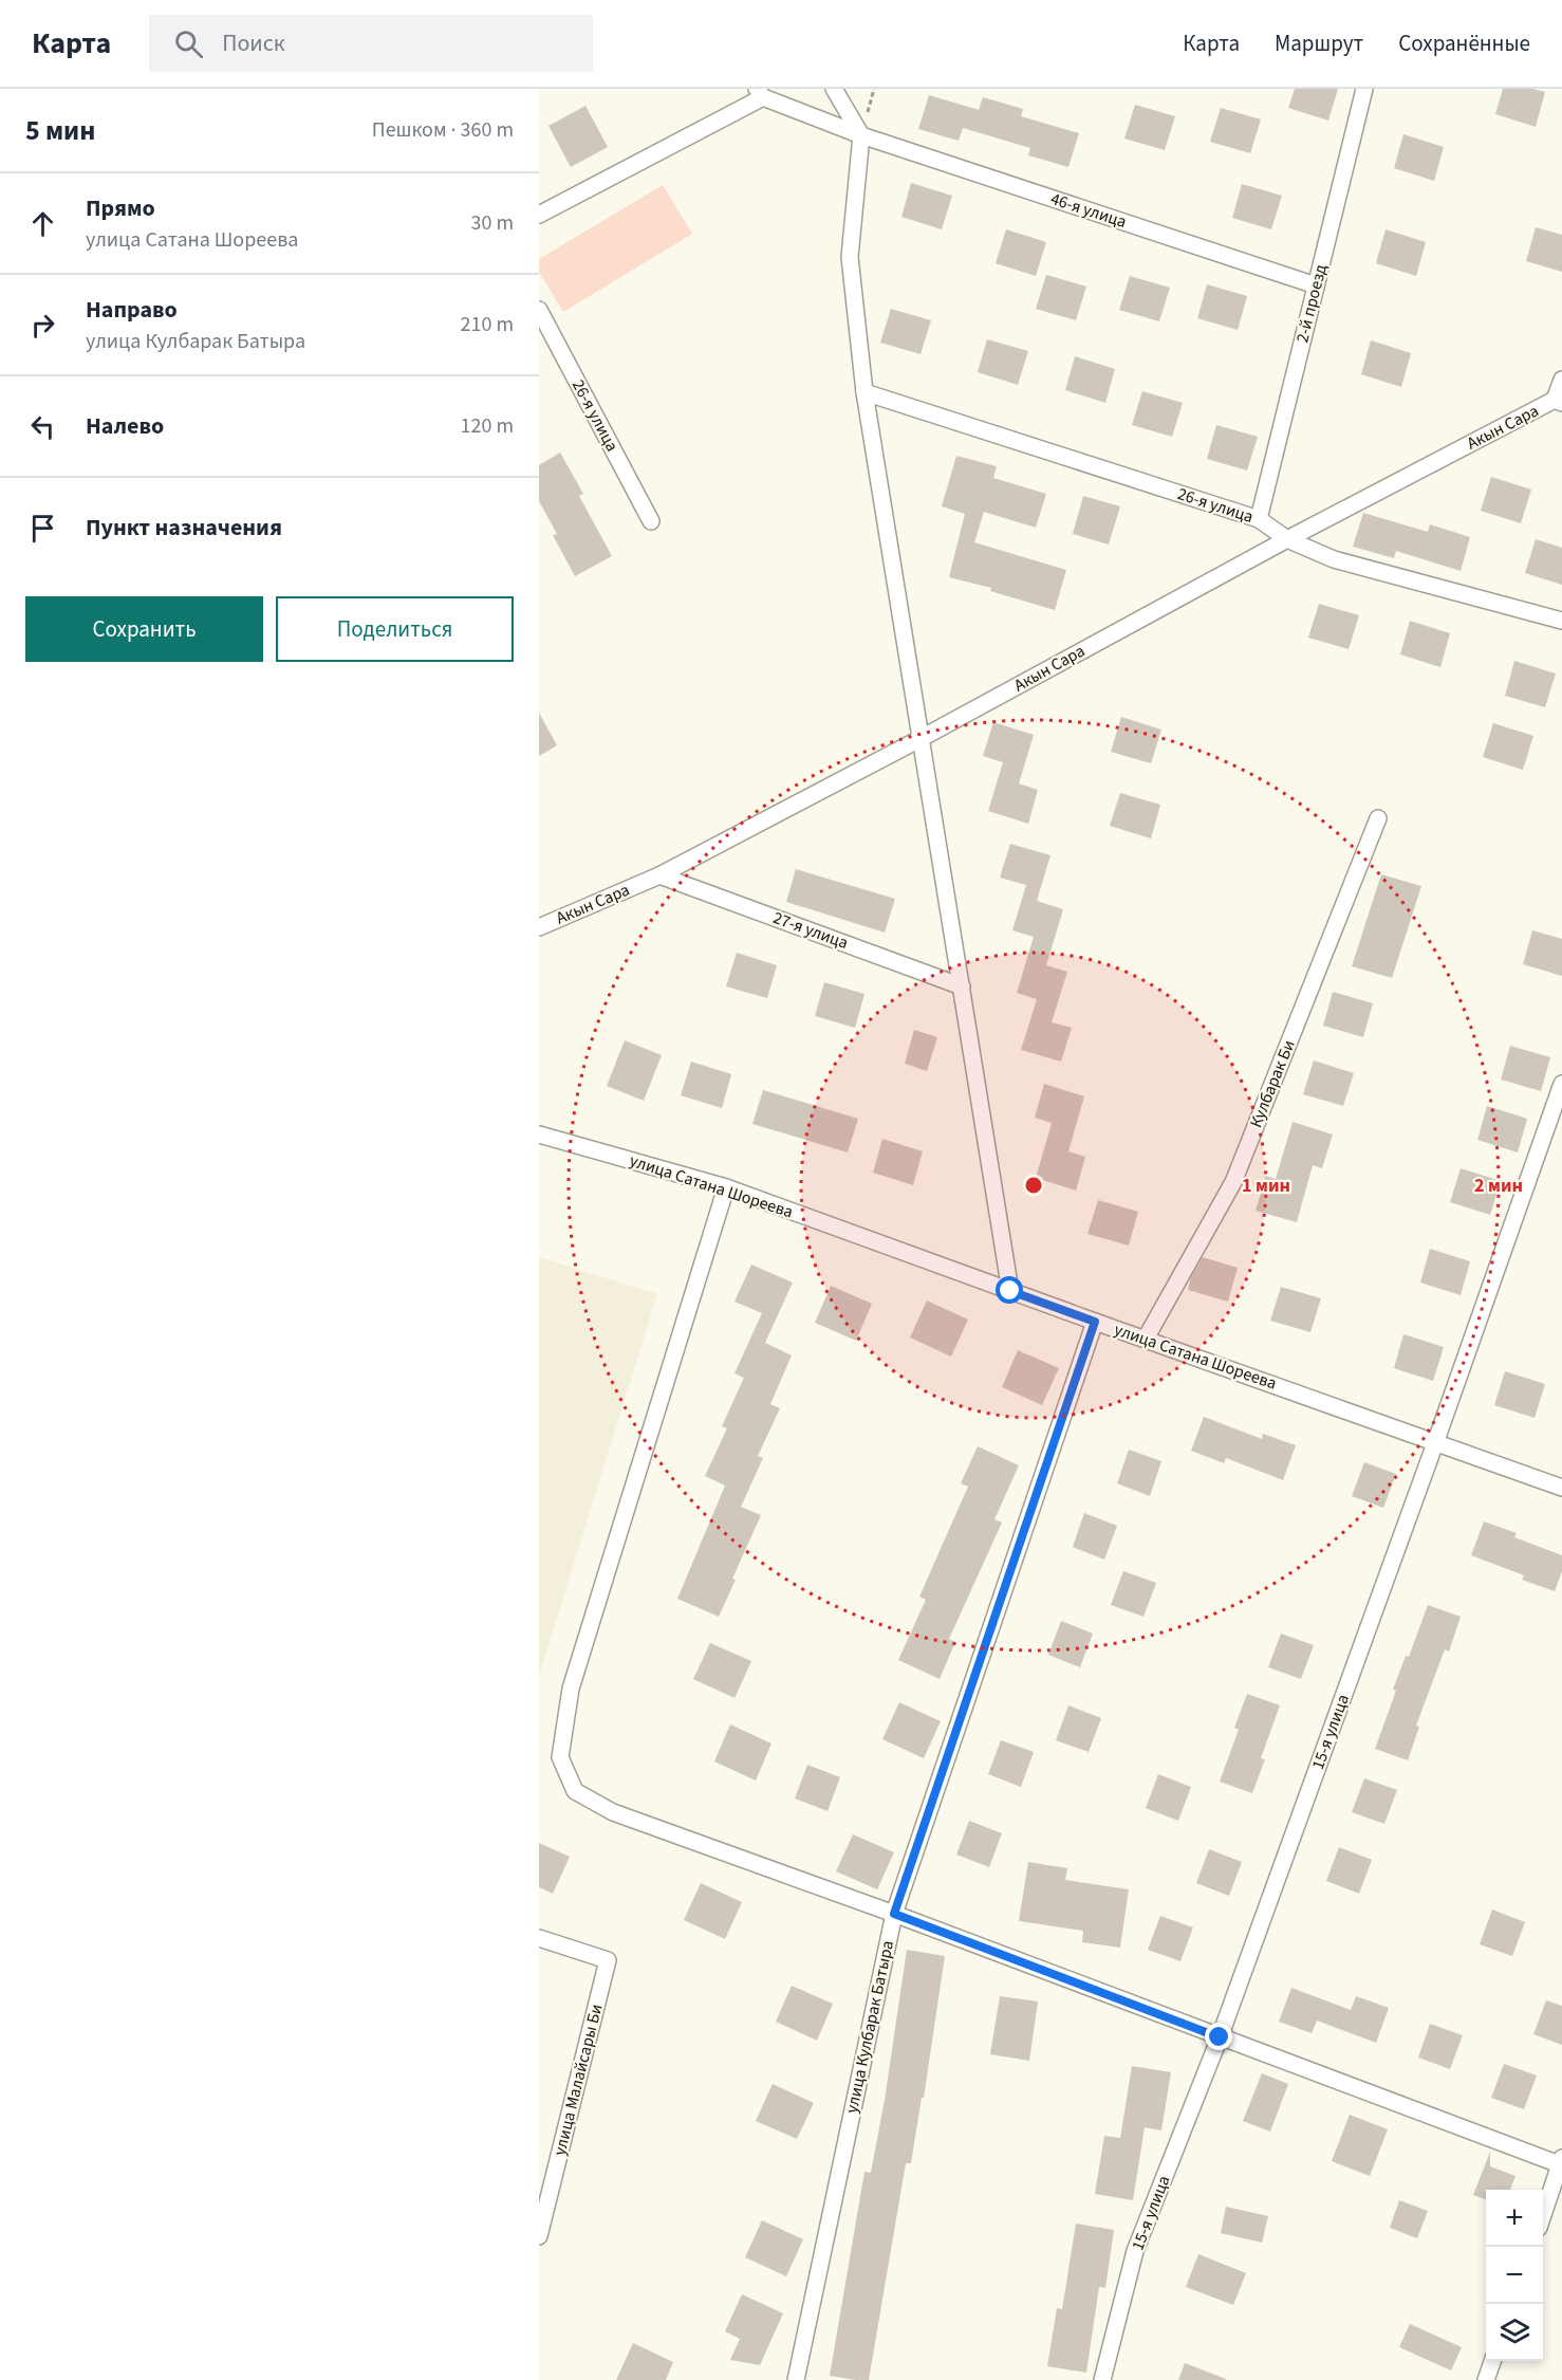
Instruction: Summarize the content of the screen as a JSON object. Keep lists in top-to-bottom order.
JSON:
{
  "streets": {
    "street": [
      "46-я улица",
      "2-й проезд",
      "26-я улица",
      "Акын Сара",
      "27-я улица",
      "Кулбарак Би",
      "улица Сатана Шореева",
      "15-я улица",
      "улица Кулбарак Батыра",
      "улица Малайcары Би"
    ]
  },
  "crossings": [
    ["46-я улица", "2-й проезд"],
    ["2-й проезд", "26-я улица"],
    ["26-я улица", "Акын Сара"],
    ["Акын Сара", "27-я улица"],
    ["Кулбарак Би", "улица Сатана Шореева"],
    ["улица Сатана Шореева", "15-я улица"],
    ["улица Сатана Шореева", "улица Кулбарак Батыра"]
  ],
  "page": {
    "header": "Карта",
    "search": "Поиск",
    "nav": ["Карта", "Маршрут", "Сохранённые"],
    "heading": ["5 мин", "Пешком · 360 m"],
    "list": [
      ["Прямо", "улица Сатана Шореева", "30 m"],
      ["Направо", "улица Кулбарак Батыра", "210 m"],
      ["Налево", "120 m"],
      "Пункт назначения"
    ],
    "buttons": ["Сохранить", "Поделиться"],
    "map_buttons": ["+", "−"]
  },
  "rings": ["1 мин", "2 мин"]
}
